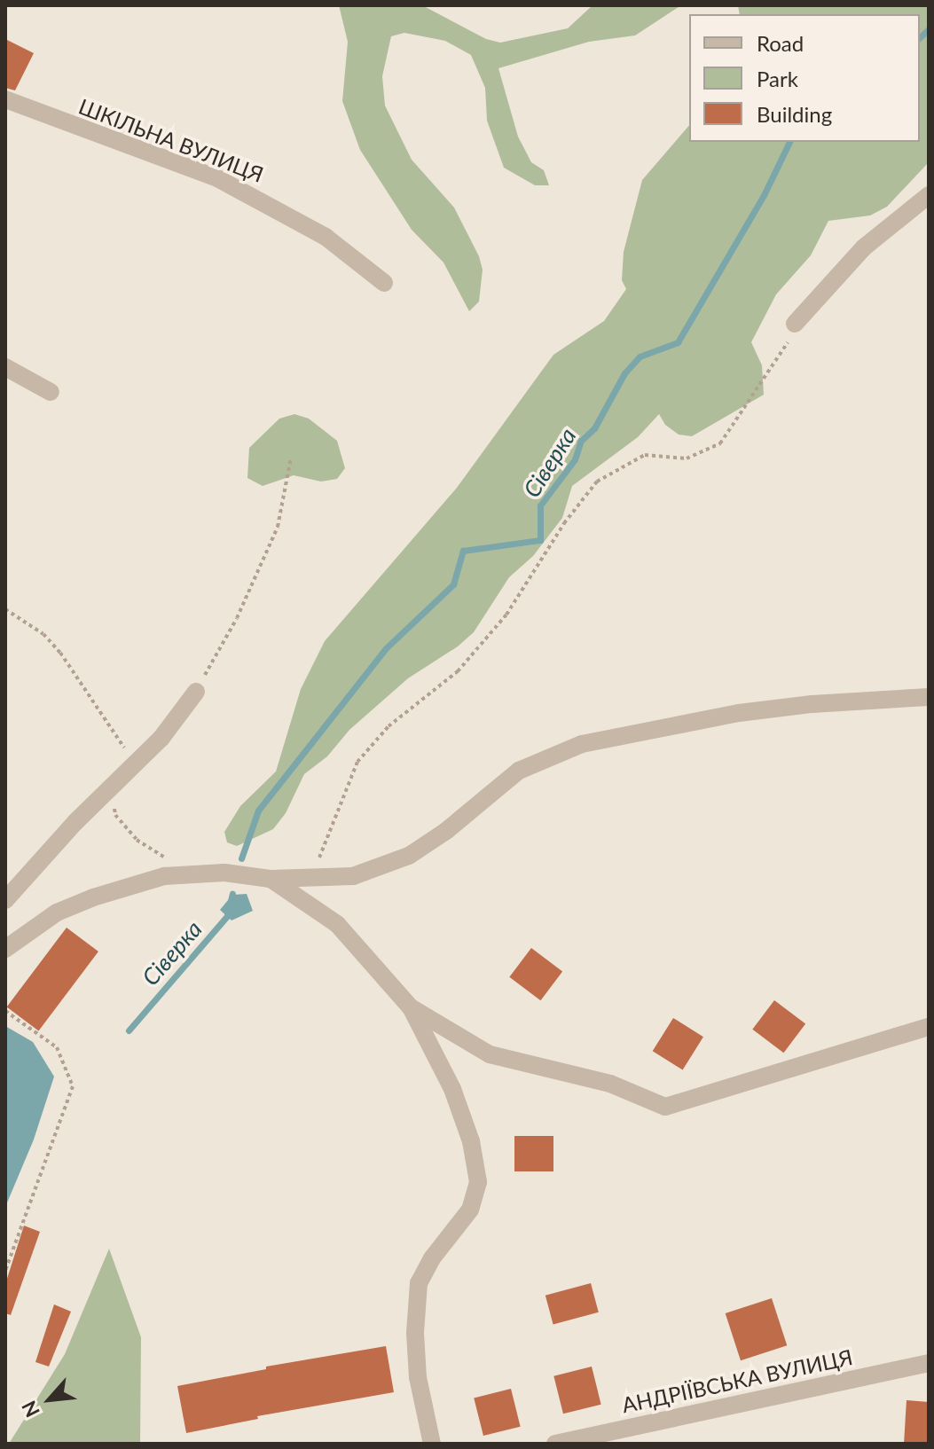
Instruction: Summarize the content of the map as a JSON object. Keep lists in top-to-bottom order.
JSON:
{
  "streets": {
    "street": ["ШКІЛЬНА ВУЛИЦЯ", "АНДРІЇВСЬКА ВУЛИЦЯ"]
  },
  "water": ["Сіверка"],
  "legend": ["Road", "Park", "Building"],
  "north": "bottom left"
}
